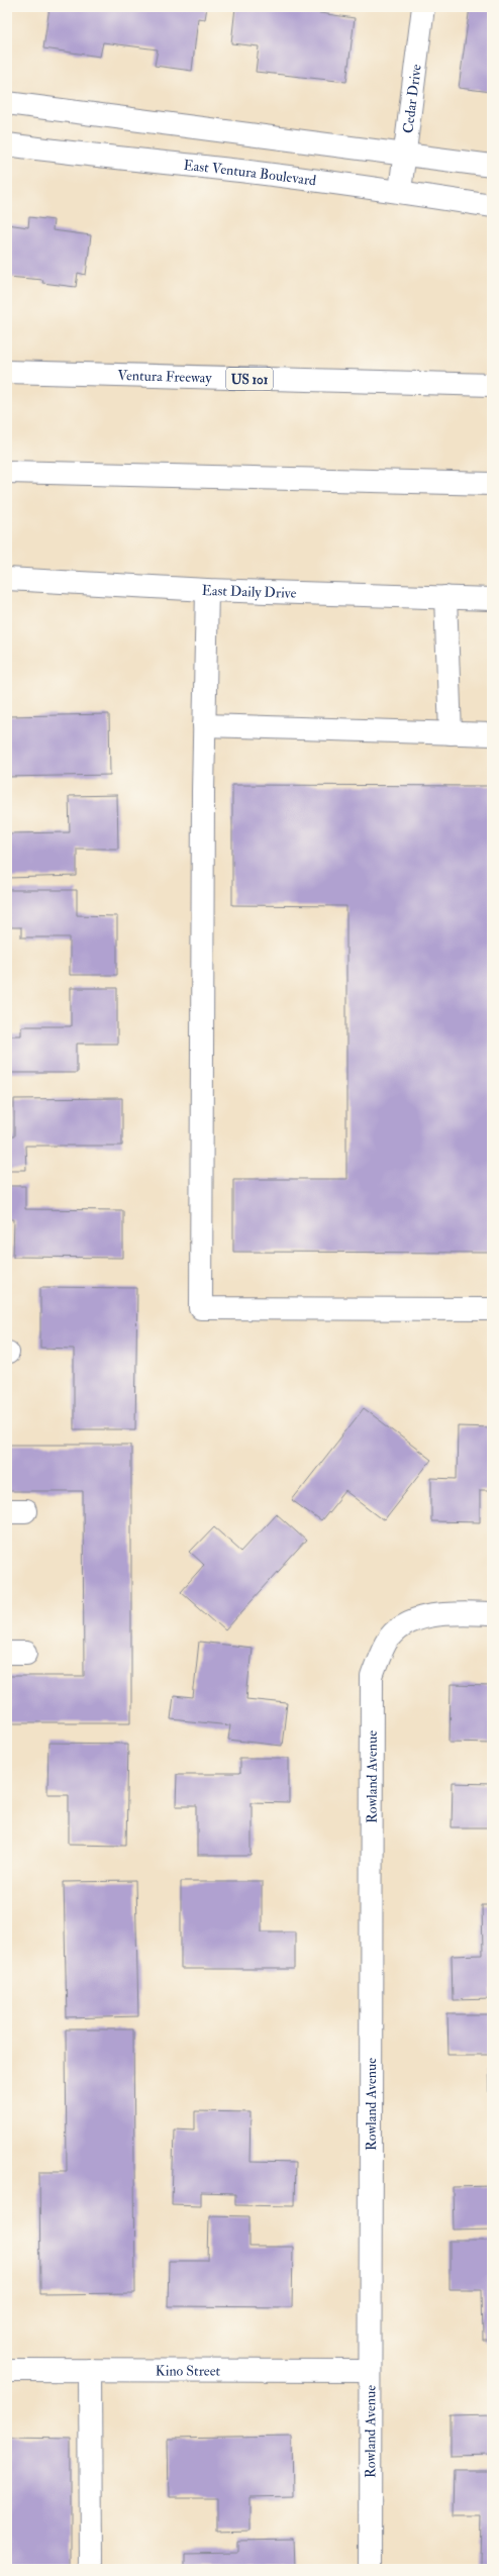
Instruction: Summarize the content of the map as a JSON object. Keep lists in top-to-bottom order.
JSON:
{
  "streets": {
    "main road": [
      "Cedar Drive",
      "East Ventura Boulevard",
      "Ventura Freeway",
      "US 101",
      "East Daily Drive",
      "Rowland Avenue",
      "Kino Street"
    ]
  },
  "crossings": [
    ["Cedar Drive", "East Ventura Boulevard"],
    ["Rowland Avenue", "Kino Street"]
  ]
}
